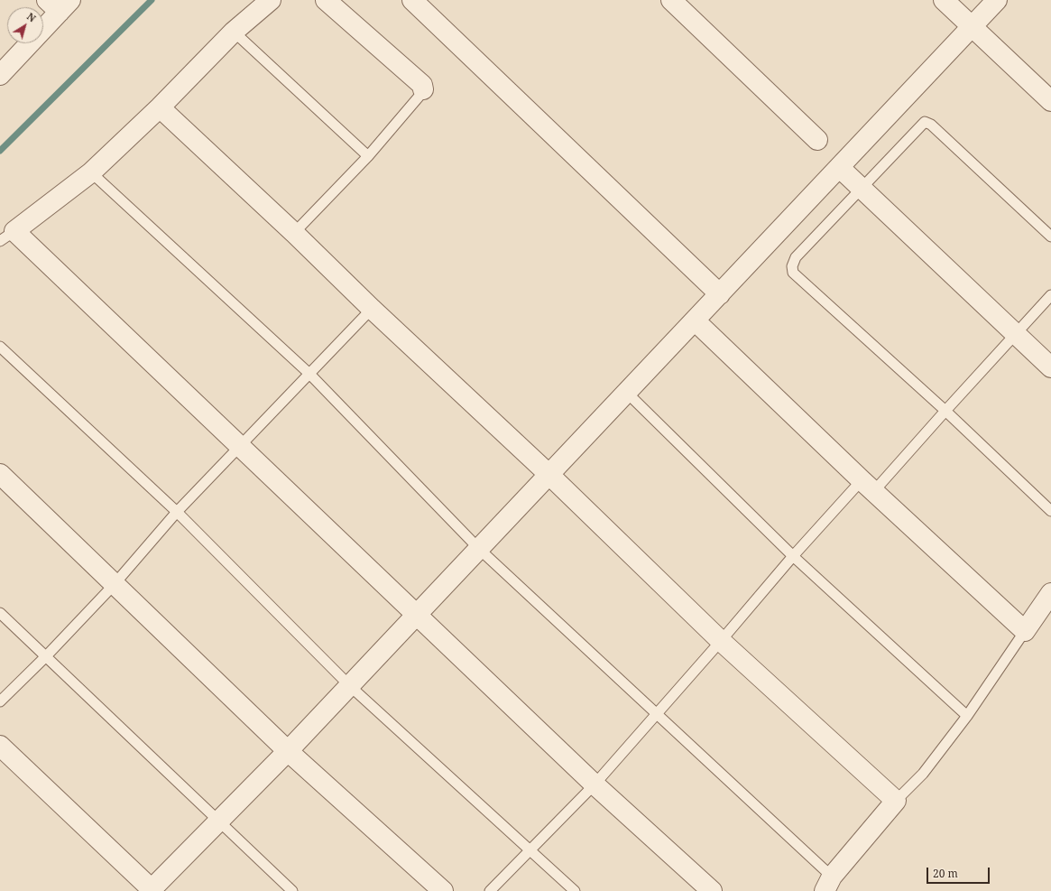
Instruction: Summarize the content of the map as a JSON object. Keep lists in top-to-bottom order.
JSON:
{
  "scale_bar": "20 m",
  "north": "top right"
}
